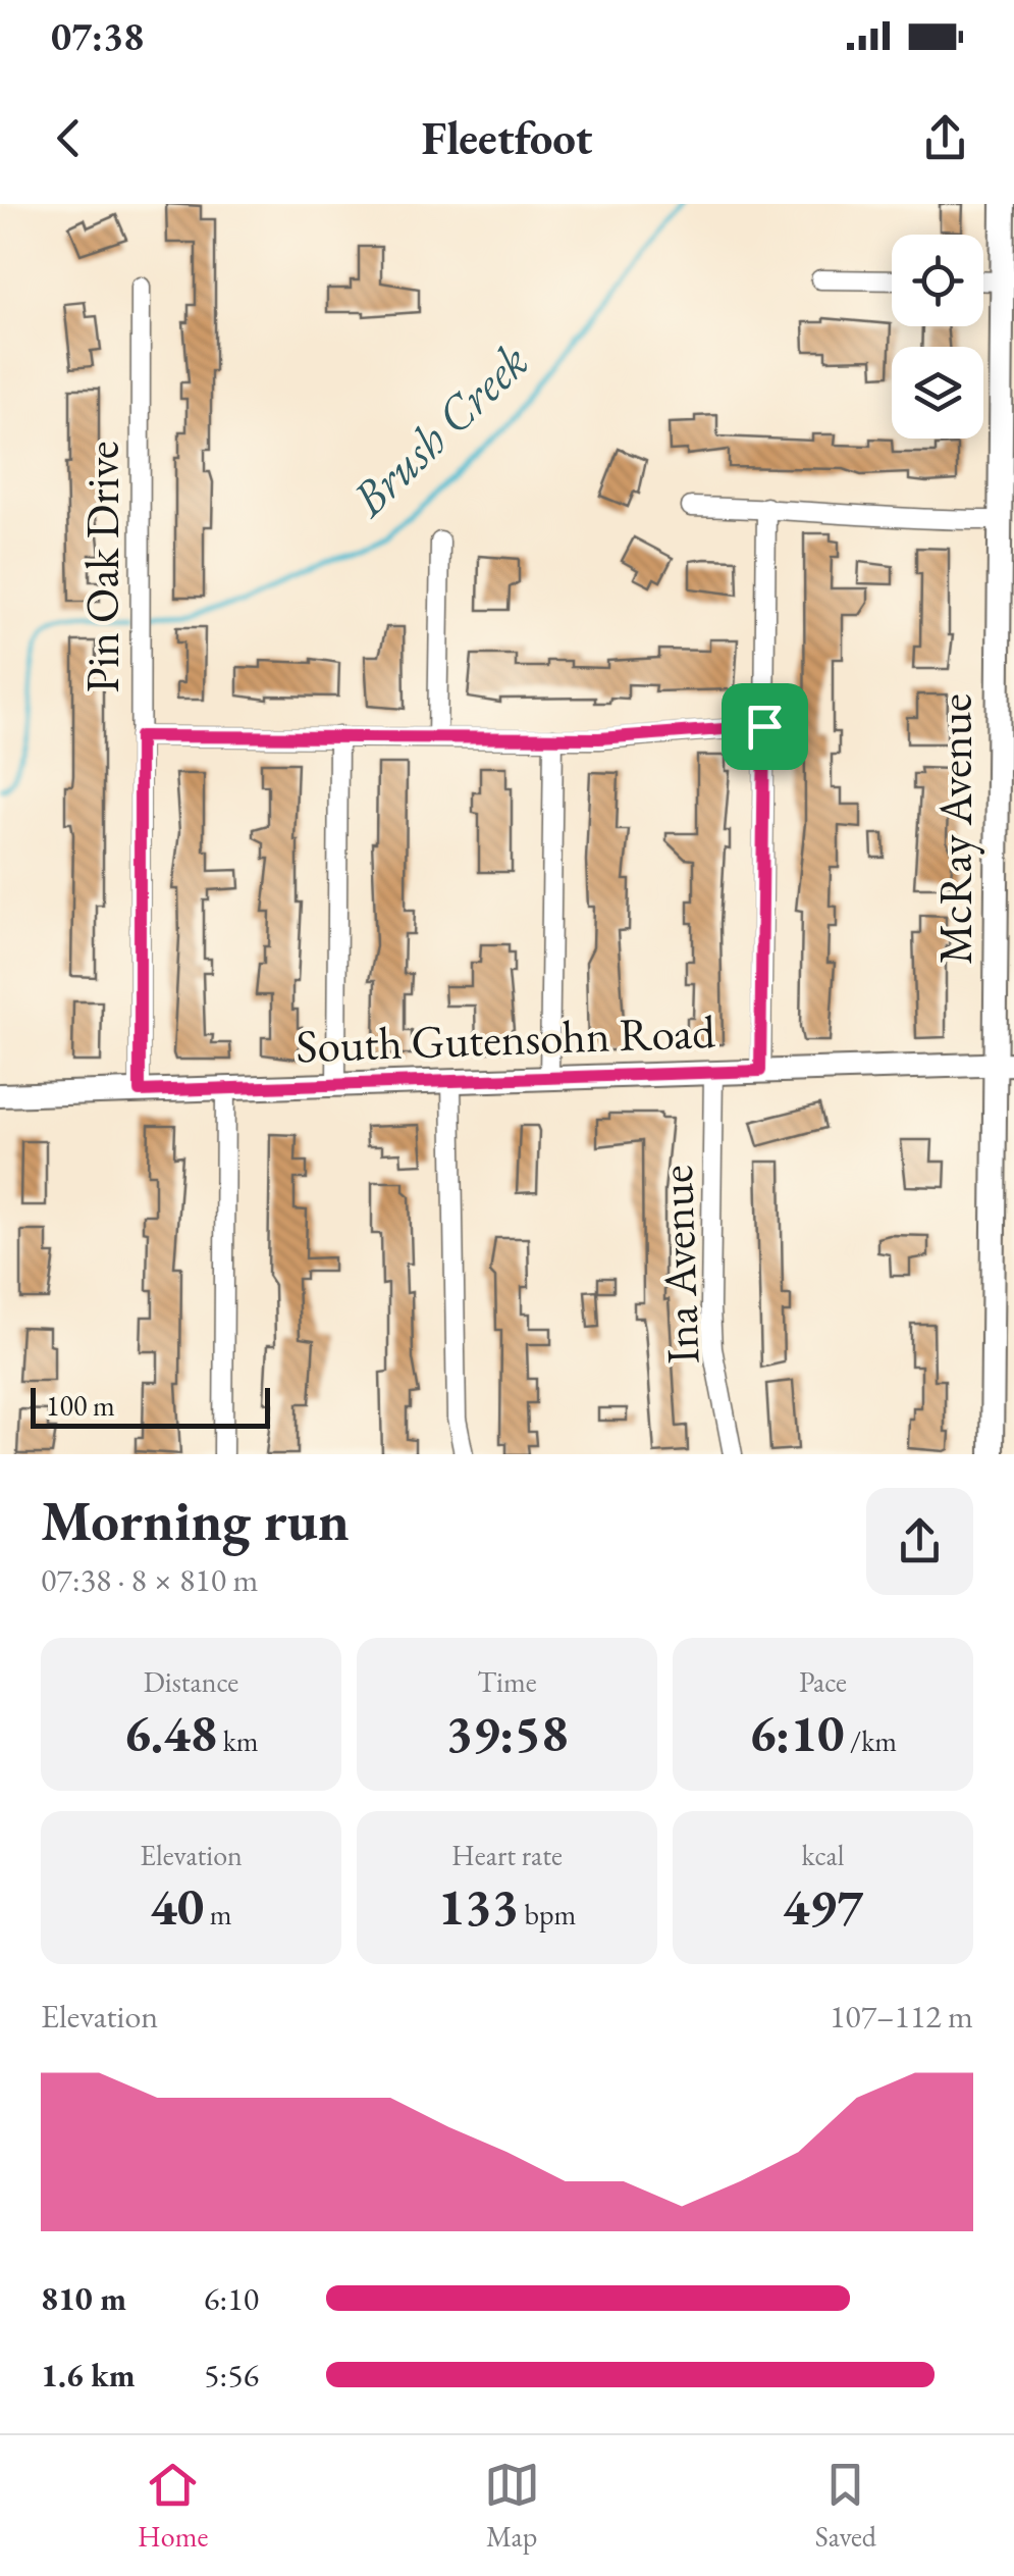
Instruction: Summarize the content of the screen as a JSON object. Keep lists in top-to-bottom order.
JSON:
{
  "streets": {
    "street": [
      "Pin Oak Drive",
      "McRay Avenue",
      "South Gutensohn Road",
      "Ina Avenue"
    ]
  },
  "crossings": [
    ["Pin Oak Drive", "South Gutensohn Road"],
    ["McRay Avenue", "South Gutensohn Road"],
    ["South Gutensohn Road", "Ina Avenue"]
  ],
  "water": ["Brush Creek"],
  "scale_bar": "100 m",
  "page": {
    "status": "07:38",
    "header": "Fleetfoot",
    "scale": "100 m",
    "heading": ["Morning run", "07:38 · 8 × 810 m"],
    "stats": [
      ["Distance", "6.48 km"],
      ["Time", "39:58"],
      ["Pace", "6:10 /km"],
      ["Elevation", "40 m"],
      ["Heart rate", "133 bpm"],
      ["kcal", "497"]
    ],
    "chart": ["Elevation", "107–112 m"],
    "list": [
      {
        "name": "810 m",
        "note": "6:10"
      },
      {
        "name": "1.6 km",
        "note": "5:56"
      }
    ],
    "tabs": ["Home", "Map", "Saved"]
  }
}
